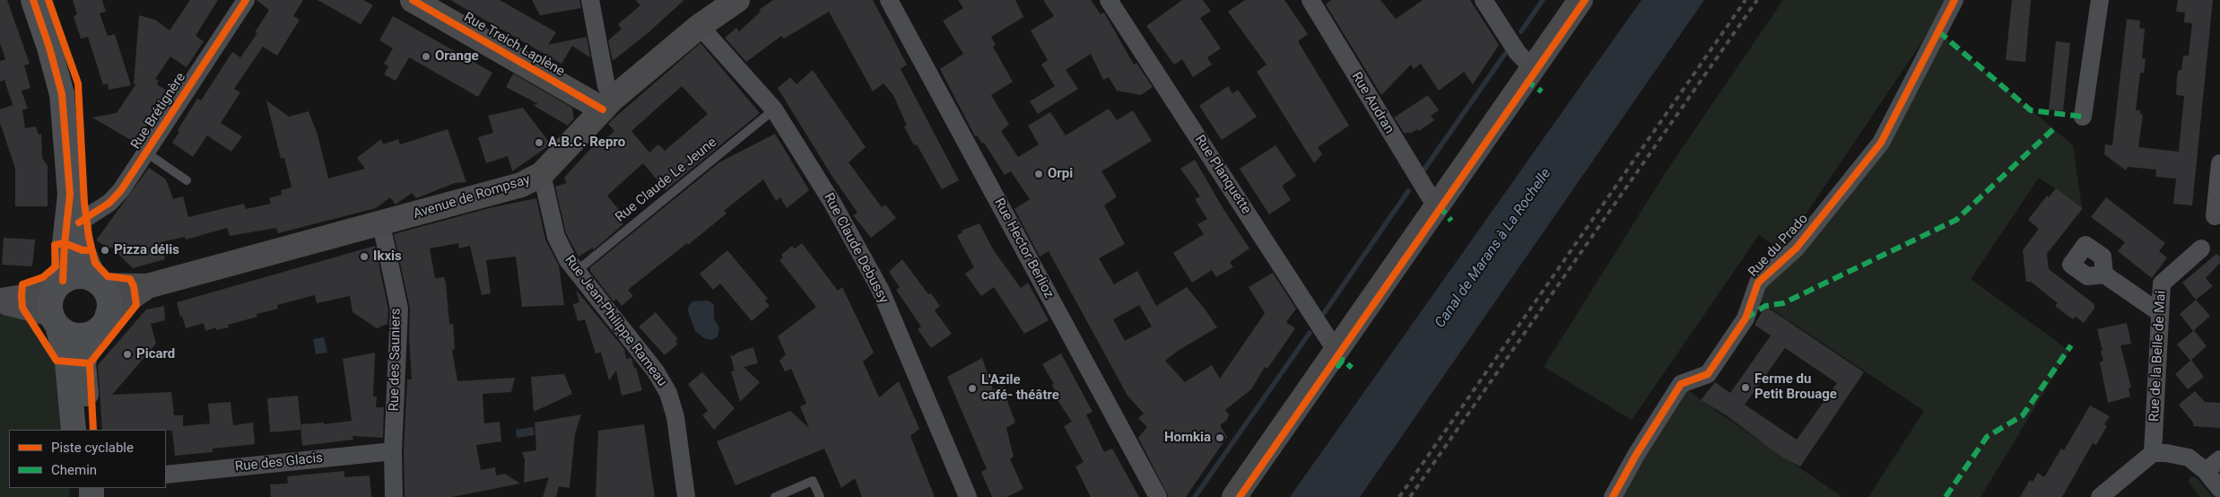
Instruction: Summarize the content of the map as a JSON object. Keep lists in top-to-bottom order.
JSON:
{
  "streets": {
    "street": [
      "Rue Treich Laplène",
      "Rue Audran",
      "Rue Brétignère",
      "Rue Planquette",
      "Avenue de Rompsay",
      "Rue du Prado",
      "Rue Claude Debussy",
      "Rue Hector Berlioz",
      "Rue Jean-Philippe Rameau",
      "Rue de la Belle de Mai",
      "Rue des Sauniers",
      "Rue des Glacis"
    ],
    "lane": ["Rue Claude Le Jeune"]
  },
  "crossings": [
    ["Rue Treich Laplène", "Avenue de Rompsay"],
    ["Rue Claude Le Jeune", "Rue Claude Debussy"],
    ["Rue Claude Le Jeune", "Rue Jean-Philippe Rameau"],
    ["Avenue de Rompsay", "Rue Claude Debussy"],
    ["Avenue de Rompsay", "Rue Jean-Philippe Rameau"],
    ["Avenue de Rompsay", "Rue des Sauniers"],
    ["Rue des Sauniers", "Rue des Glacis"]
  ],
  "water": ["Canal de Marans à La Rochelle"],
  "places": [
    "Orange",
    "A.B.C. Repro",
    "Orpi",
    "Pizza délis",
    "Ikxis",
    "Picard",
    "Ferme du Petit Brouage",
    "L'Azile café- théâtre",
    "Homkia"
  ],
  "legend": ["Piste cyclable", "Chemin"]
}
